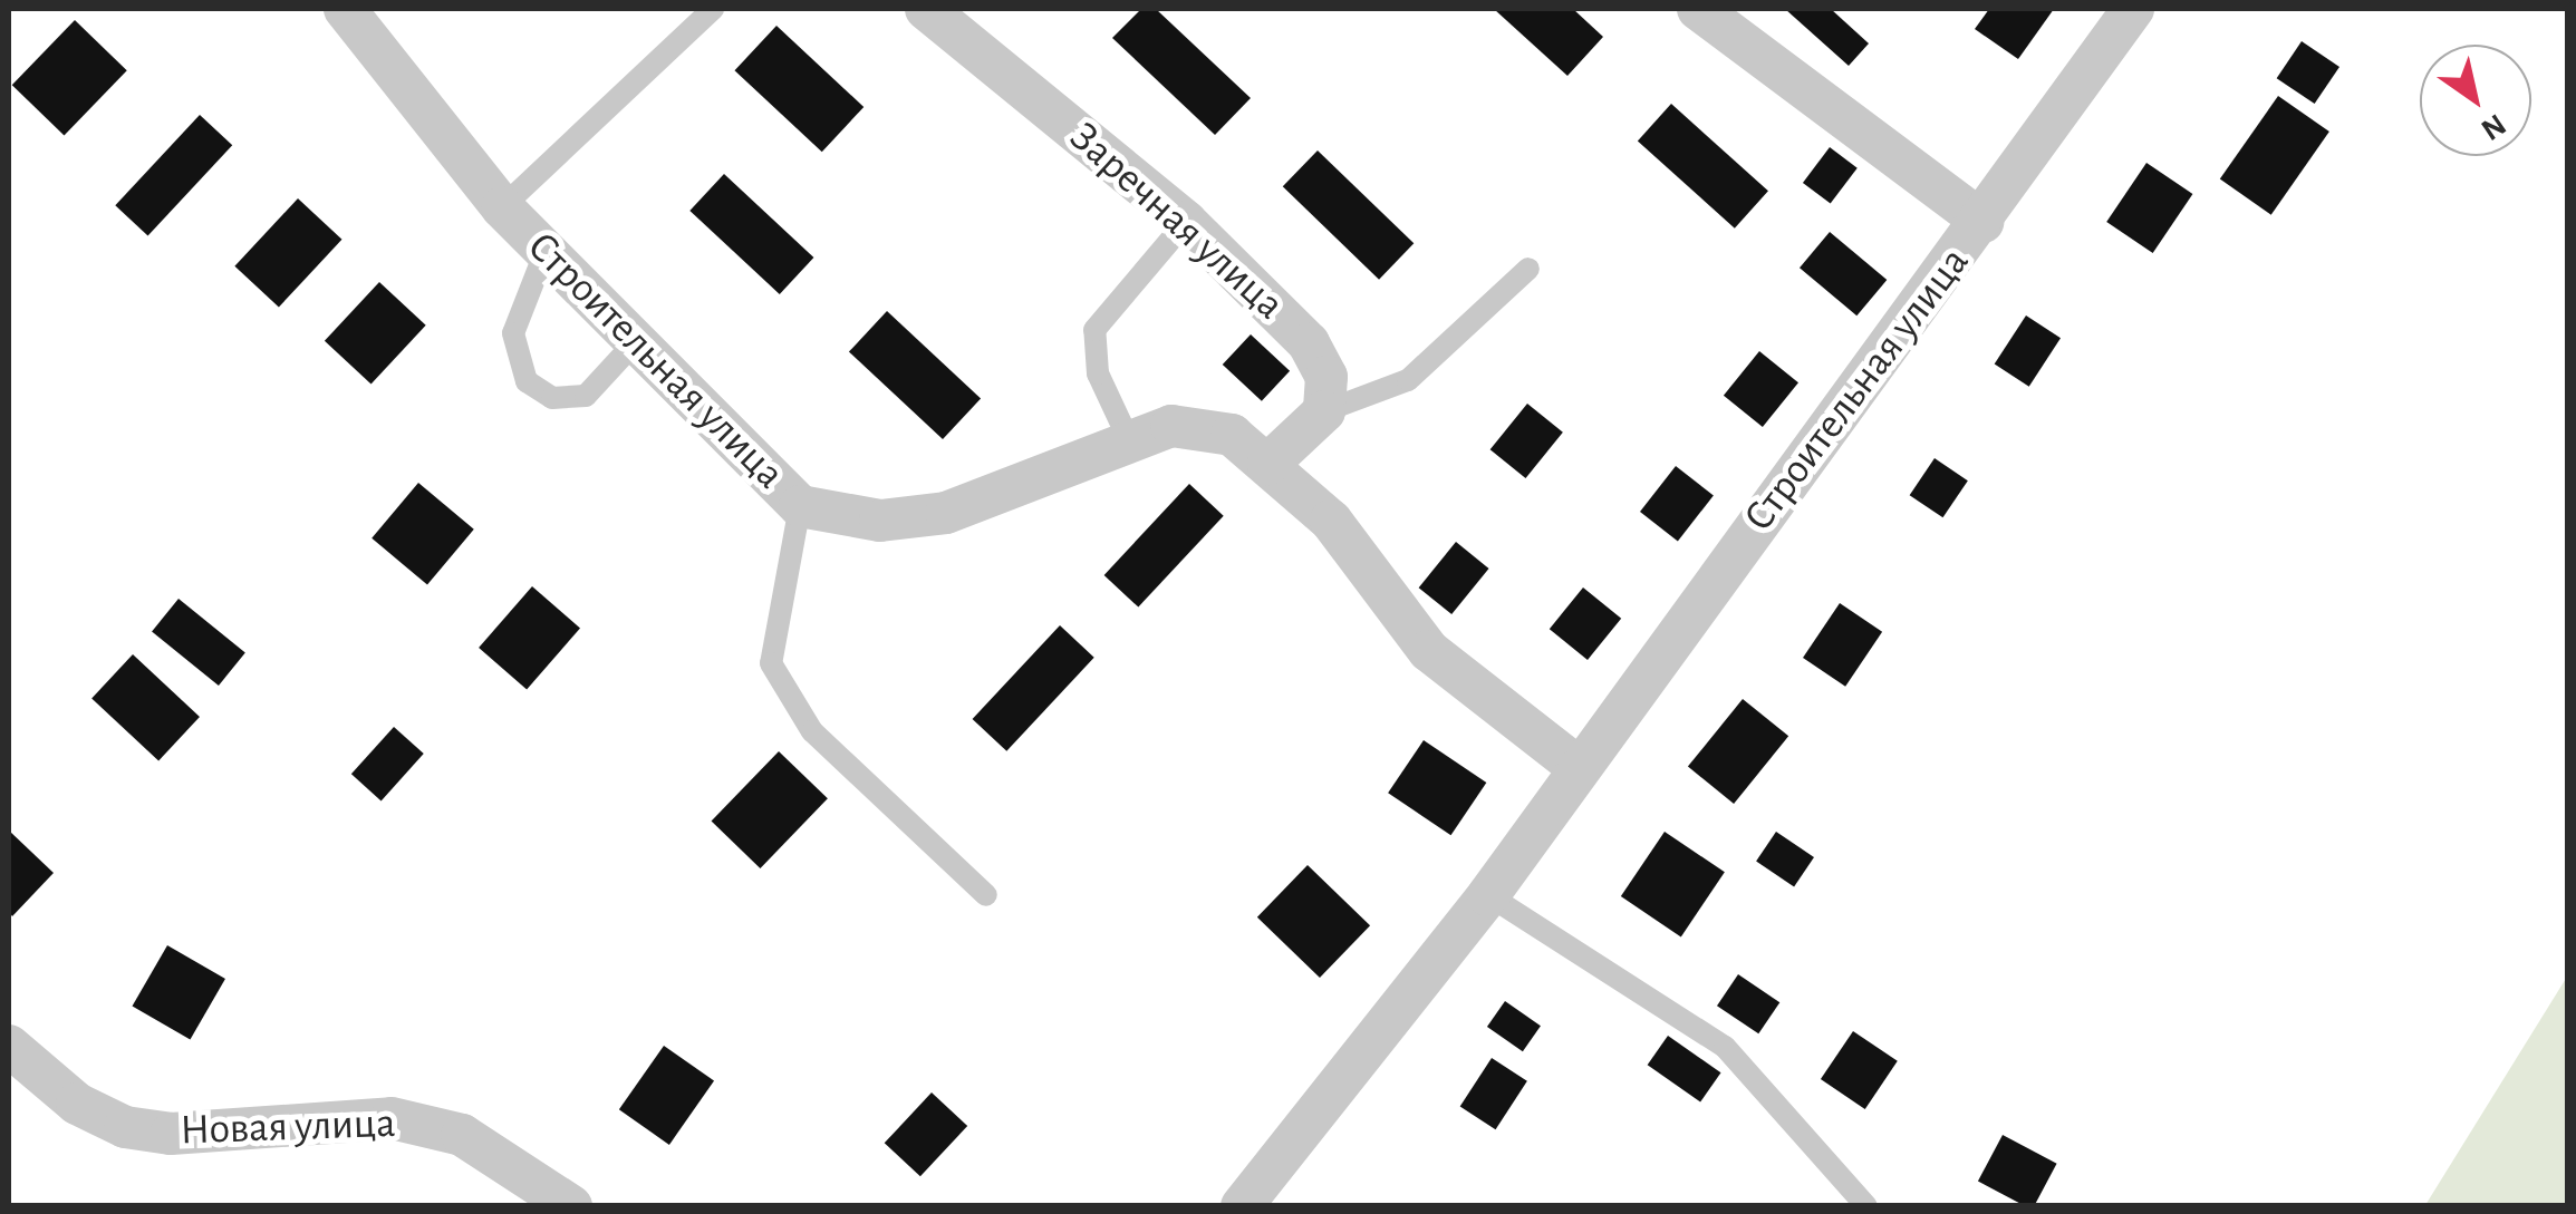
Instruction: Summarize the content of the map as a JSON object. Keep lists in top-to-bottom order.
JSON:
{
  "streets": {
    "street": ["Заречная улица", "Строительная улица", "Новая улица"]
  },
  "north": "bottom right"
}
